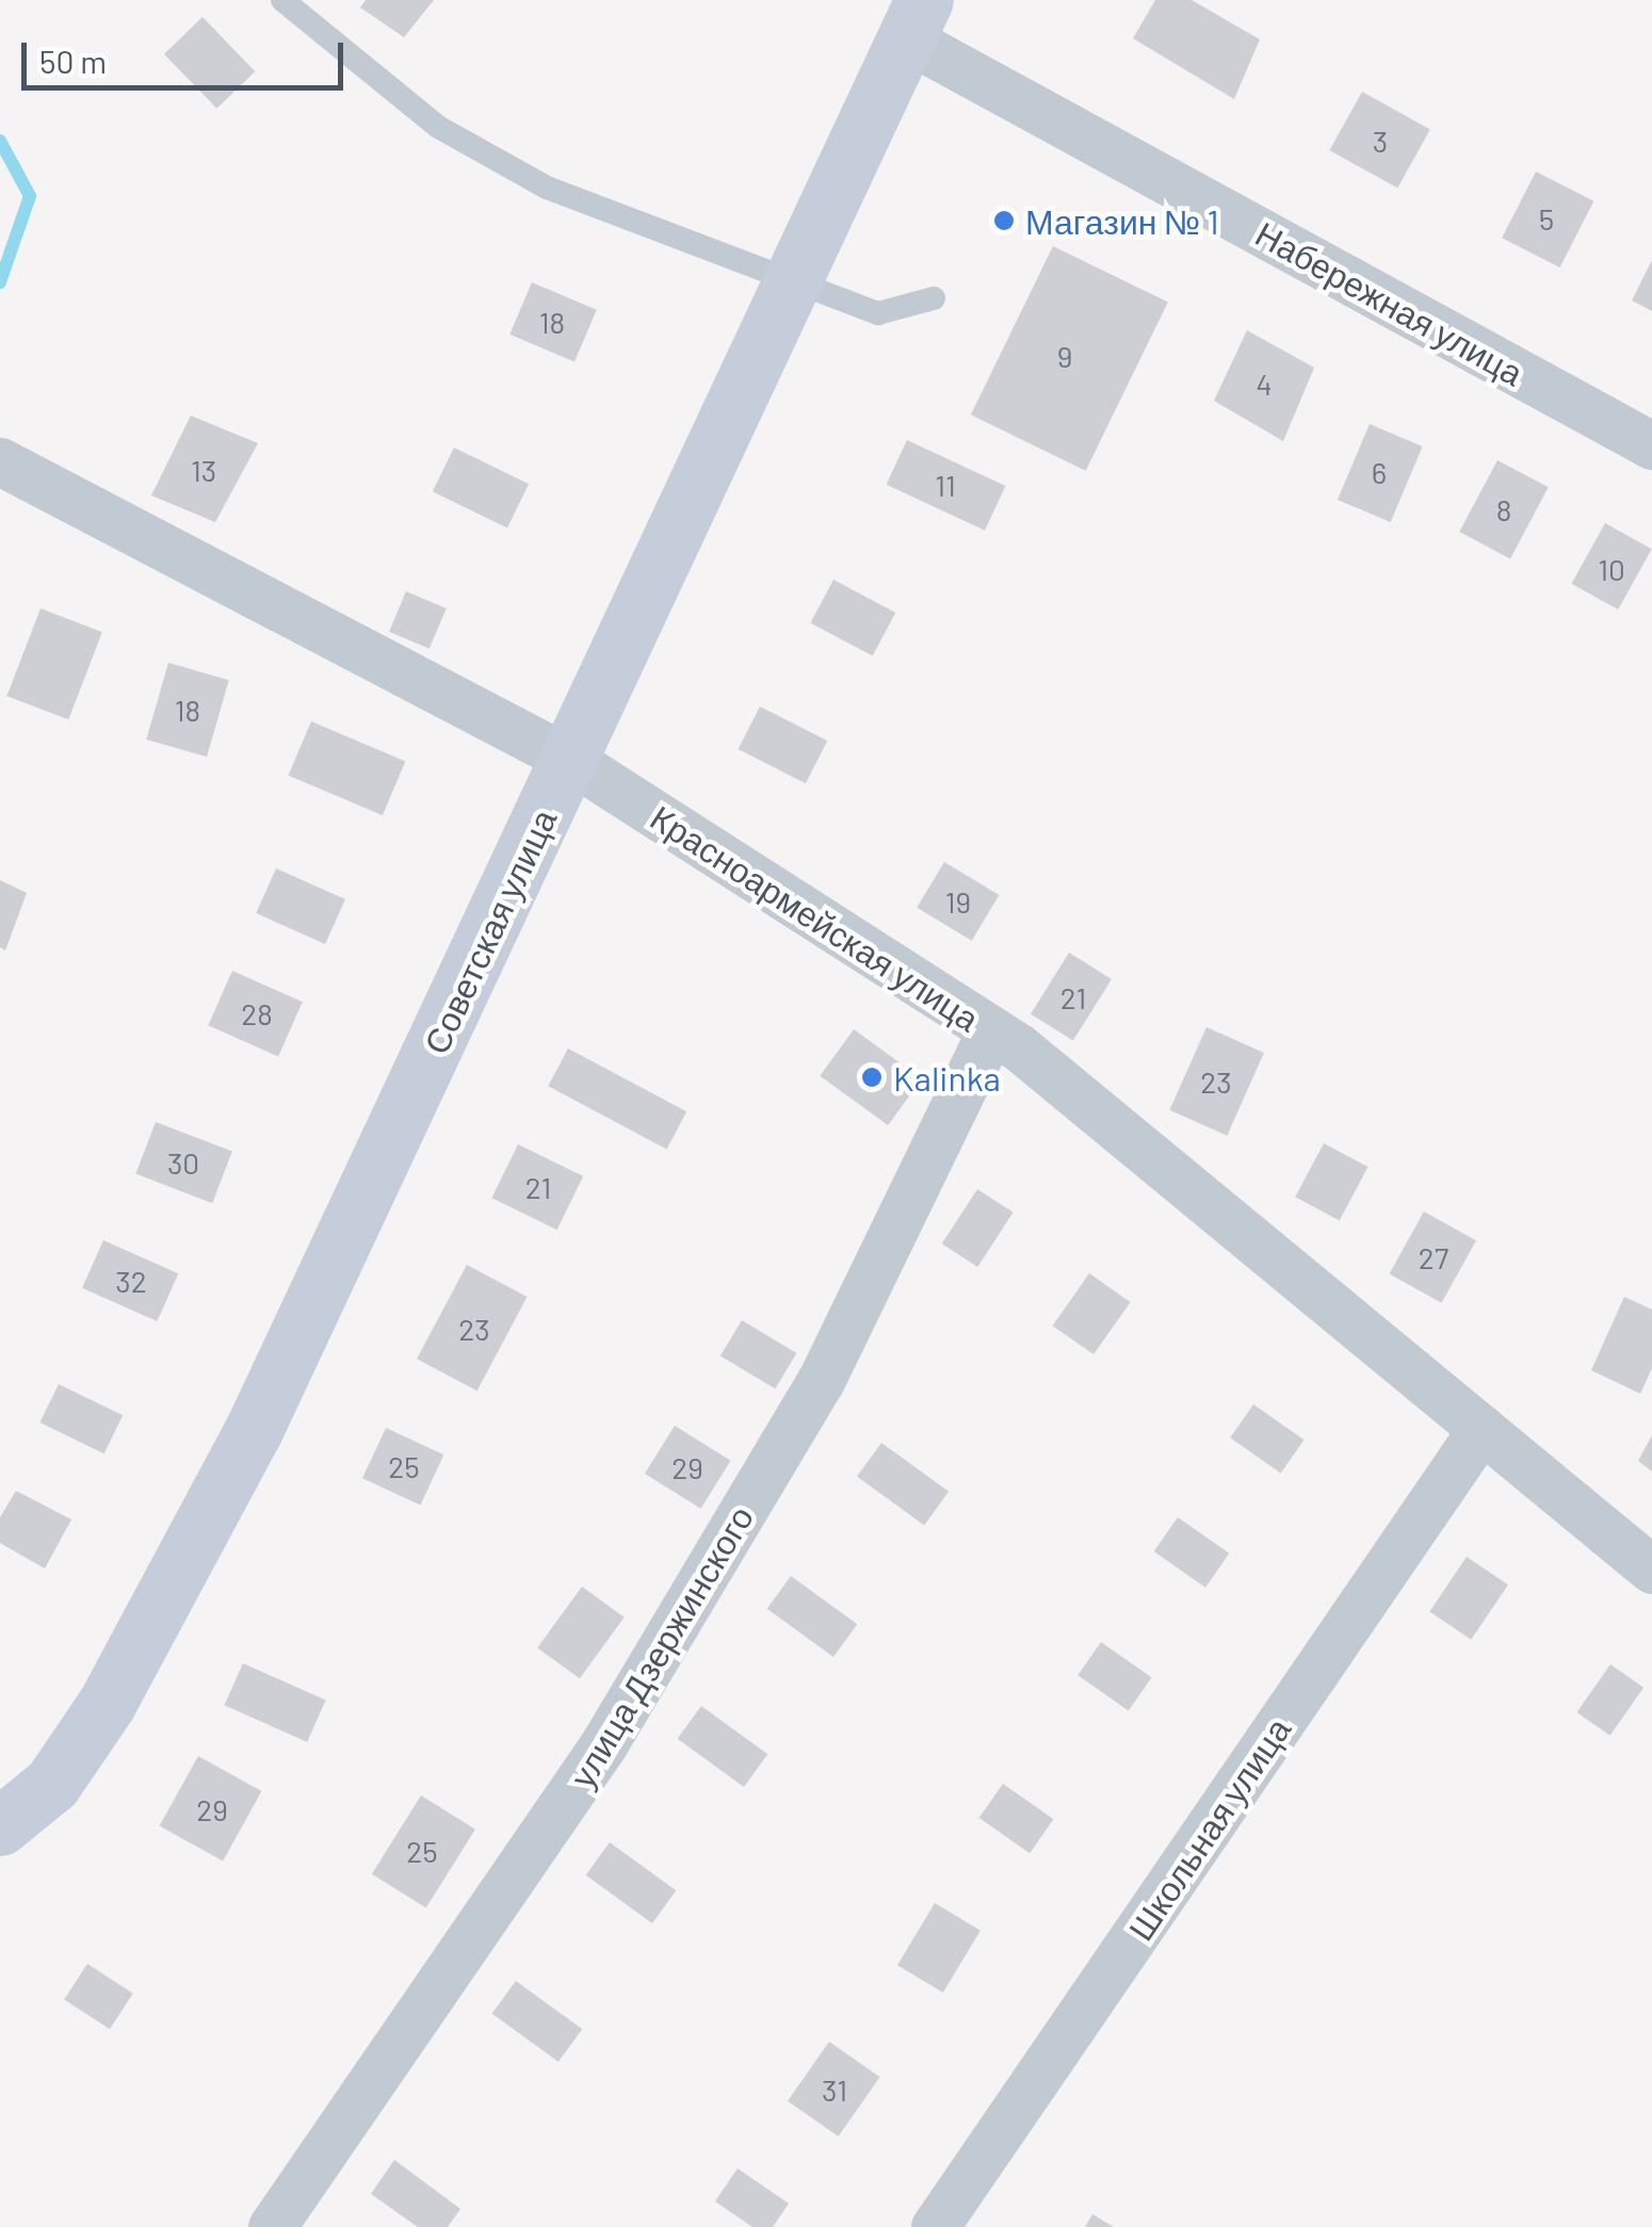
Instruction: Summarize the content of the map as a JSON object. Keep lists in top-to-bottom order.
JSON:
{
  "streets": {
    "street": [
      "Набережная улица",
      "Красноармейская улица",
      "Советская улица",
      "улица Дзержинского",
      "Школьная улица"
    ]
  },
  "crossings": [
    ["Набережная улица", "Советская улица"],
    ["Красноармейская улица", "Советская улица"],
    ["Красноармейская улица", "улица Дзержинского"],
    ["Красноармейская улица", "Школьная улица"]
  ],
  "places": ["Магазин № 1", "Kalinka"],
  "house_numbers": [
    "3",
    "5",
    "18",
    "9",
    "4",
    "13",
    "6",
    "11",
    "8",
    "10",
    "18",
    "19",
    "21",
    "28",
    "23",
    "30",
    "21",
    "27",
    "32",
    "23",
    "25",
    "29",
    "29",
    "25",
    "31"
  ],
  "scale_bar": "50 m"
}
